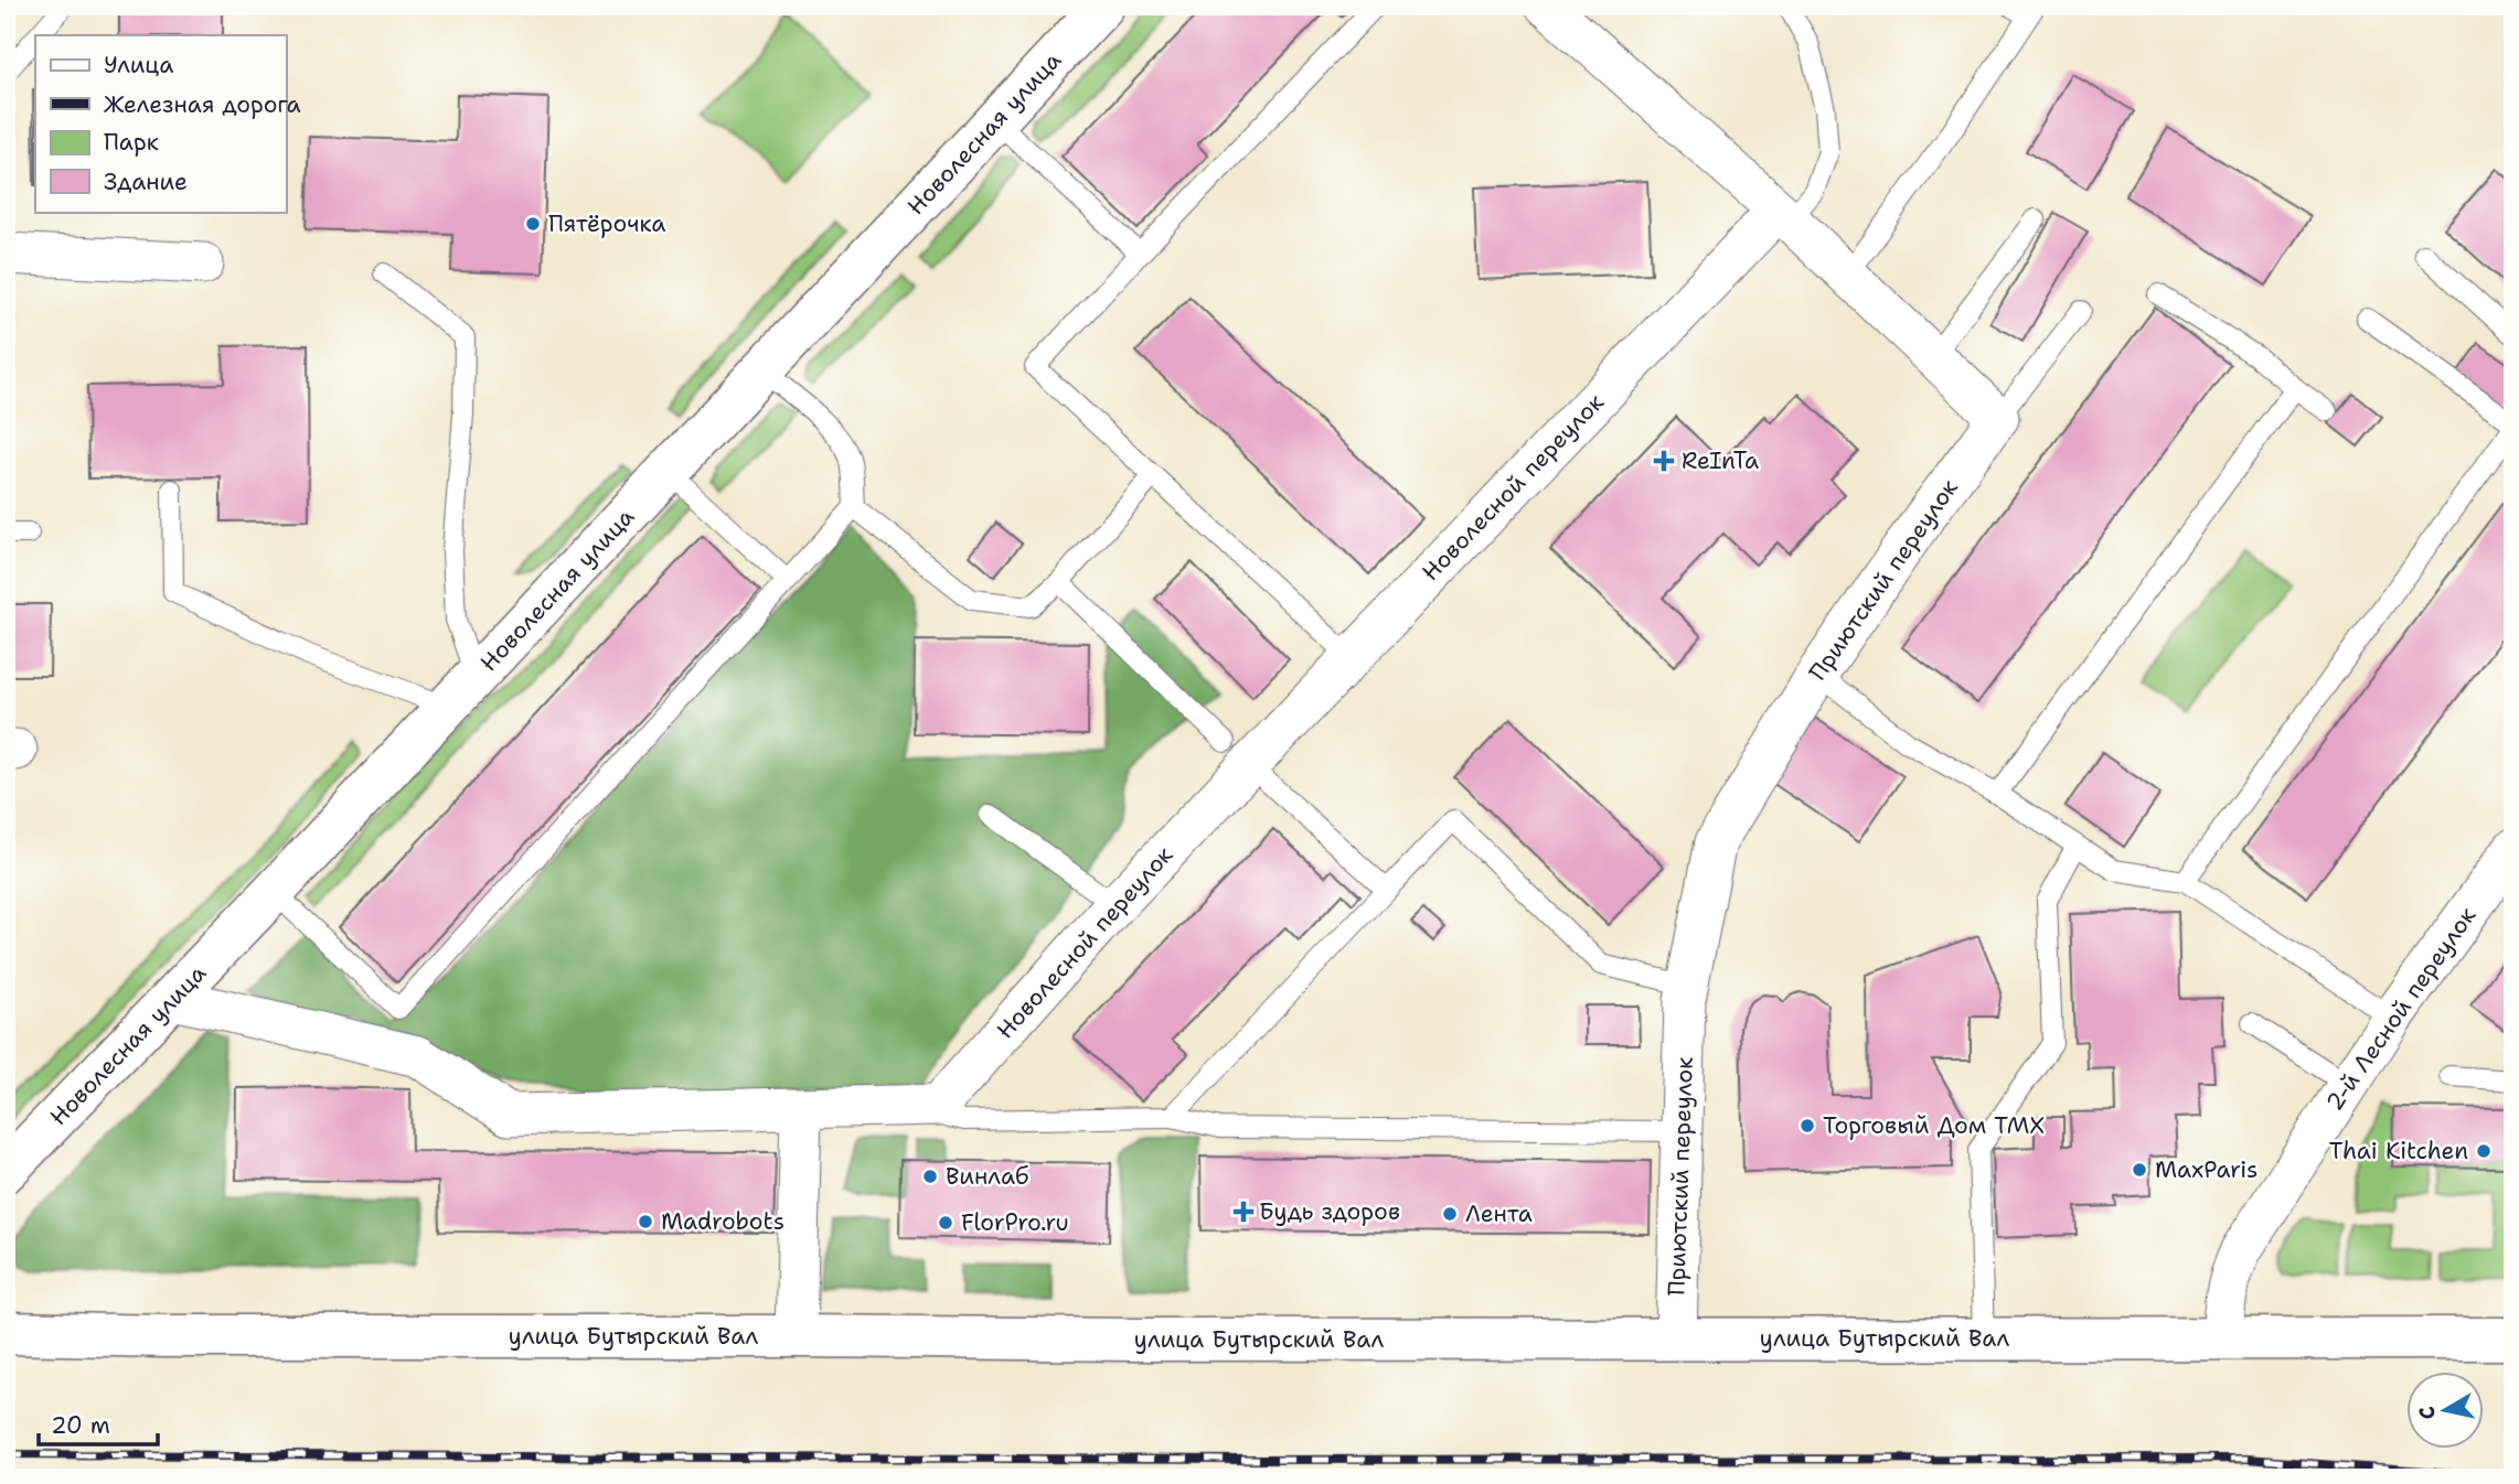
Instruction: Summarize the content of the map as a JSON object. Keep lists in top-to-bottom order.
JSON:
{
  "streets": {
    "street": [
      "Новолесная улица",
      "Новолесной переулок",
      "Приютский переулок",
      "2-й Лесной переулок",
      "улица Бутырский Вал"
    ]
  },
  "crossings": [
    ["Приютский переулок", "улица Бутырский Вал"],
    ["2-й Лесной переулок", "улица Бутырский Вал"]
  ],
  "places": {
    "other": [
      "Пятёрочка",
      "Торговый Дом ТМХ",
      "Thai Kitchen",
      "MaxParis",
      "Винлаб",
      "Лента",
      "Madrobots",
      "FlorPro.ru"
    ],
    "health": ["ReInTa", "Будь здоров"]
  },
  "legend": [
    "Улица",
    "Железная дорога",
    "Парк",
    "Здание"
  ],
  "scale_bar": "20 m",
  "north": "left"
}
